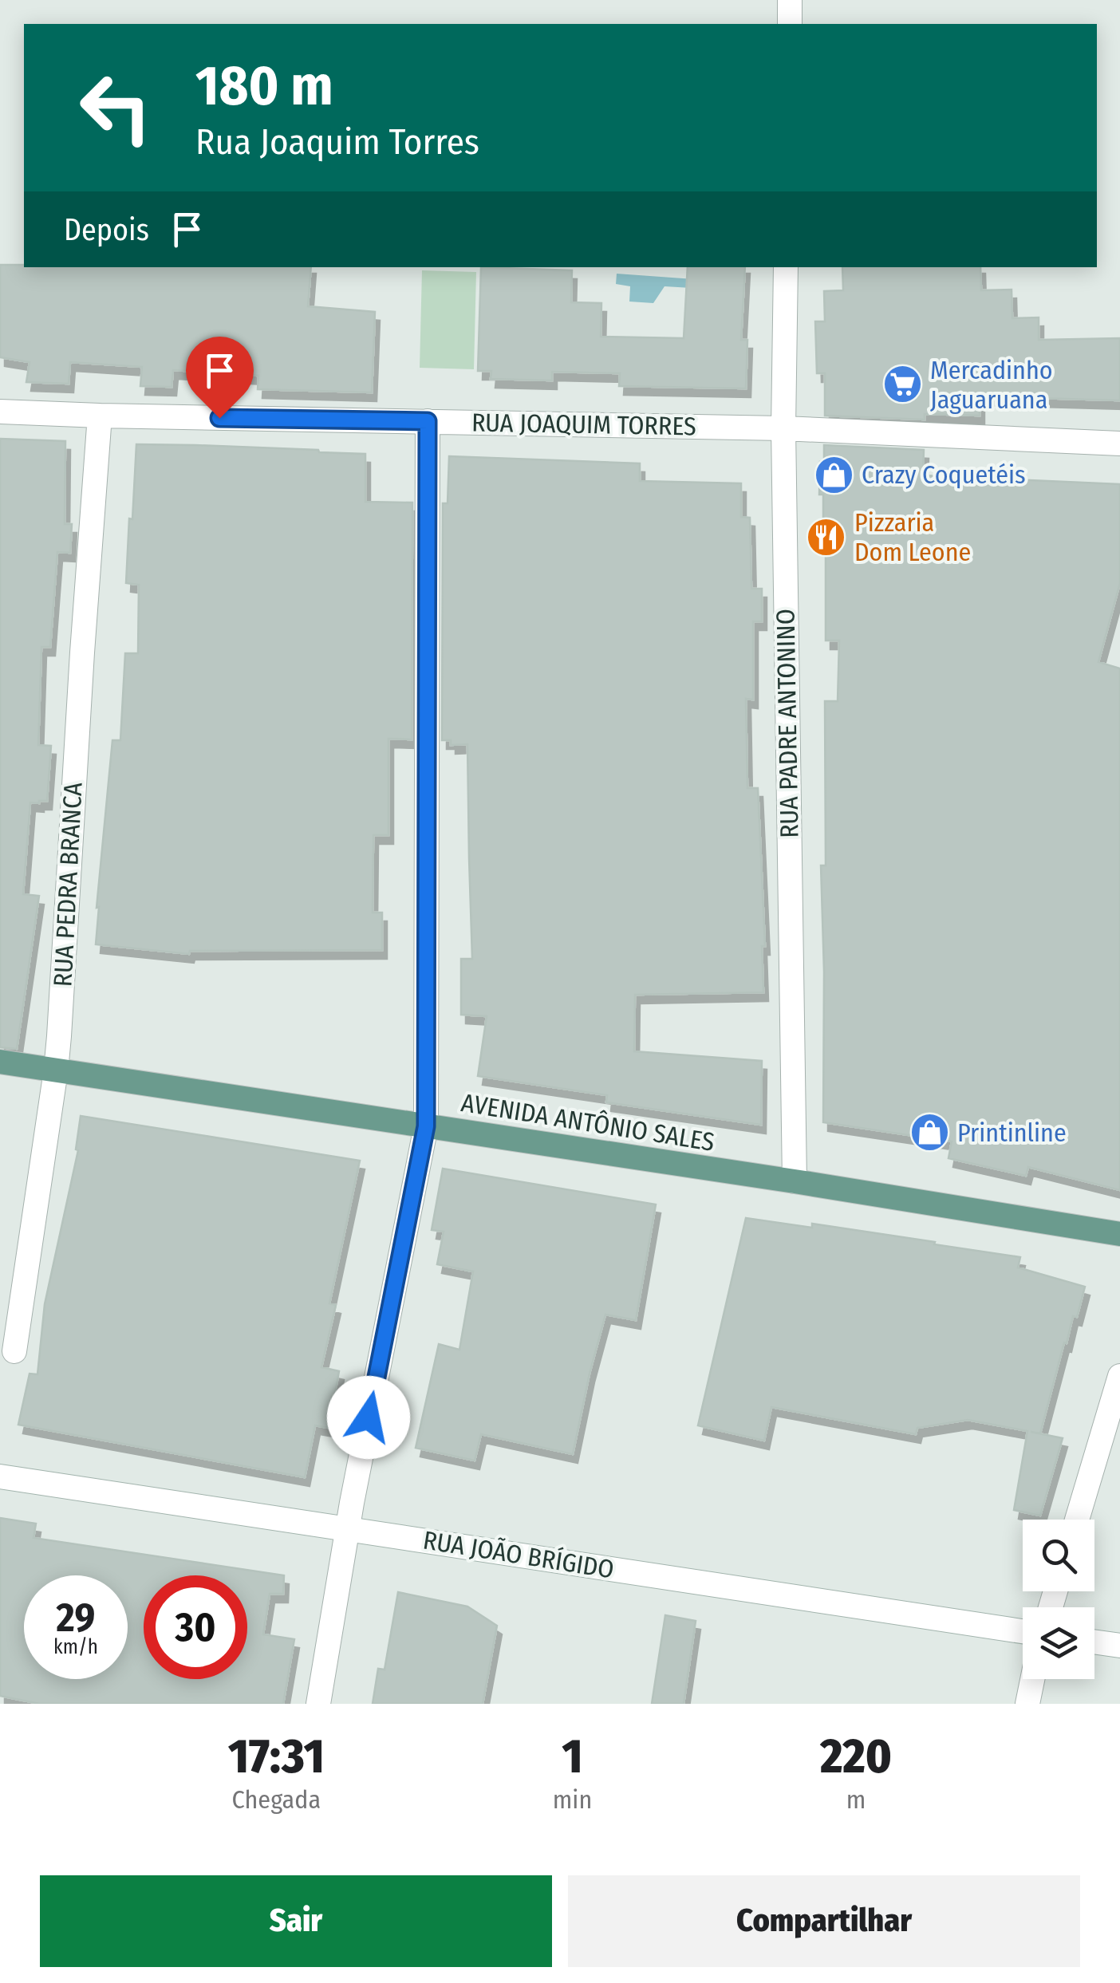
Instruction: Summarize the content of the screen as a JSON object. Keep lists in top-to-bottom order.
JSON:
{
  "streets": {
    "main road": ["AVENIDA ANTÔNIO SALES"],
    "street": [
      "RUA JOAQUIM TORRES",
      "RUA PADRE ANTONINO",
      "RUA PEDRA BRANCA",
      "RUA JOÃO BRÍGIDO"
    ]
  },
  "crossings": [
    ["RUA JOAQUIM TORRES", "RUA PADRE ANTONINO"],
    ["RUA JOAQUIM TORRES", "RUA PEDRA BRANCA"],
    ["RUA PADRE ANTONINO", "AVENIDA ANTÔNIO SALES"],
    ["RUA PEDRA BRANCA", "AVENIDA ANTÔNIO SALES"]
  ],
  "places": {
    "supermarket": ["Mercadinho Jaguaruana"],
    "shop": ["Crazy Coquetéis", "Printinline"],
    "restaurant": ["Pizzaria Dom Leone"]
  },
  "page": {
    "turn": ["180 m", "Rua Joaquim Torres"],
    "then": "Depois",
    "speed": "29 km/h",
    "limit": "30",
    "eta": [
      "17:31",
      "Chegada",
      "1",
      "min",
      "220",
      "m"
    ],
    "buttons": ["Sair", "Compartilhar"]
  }
}
